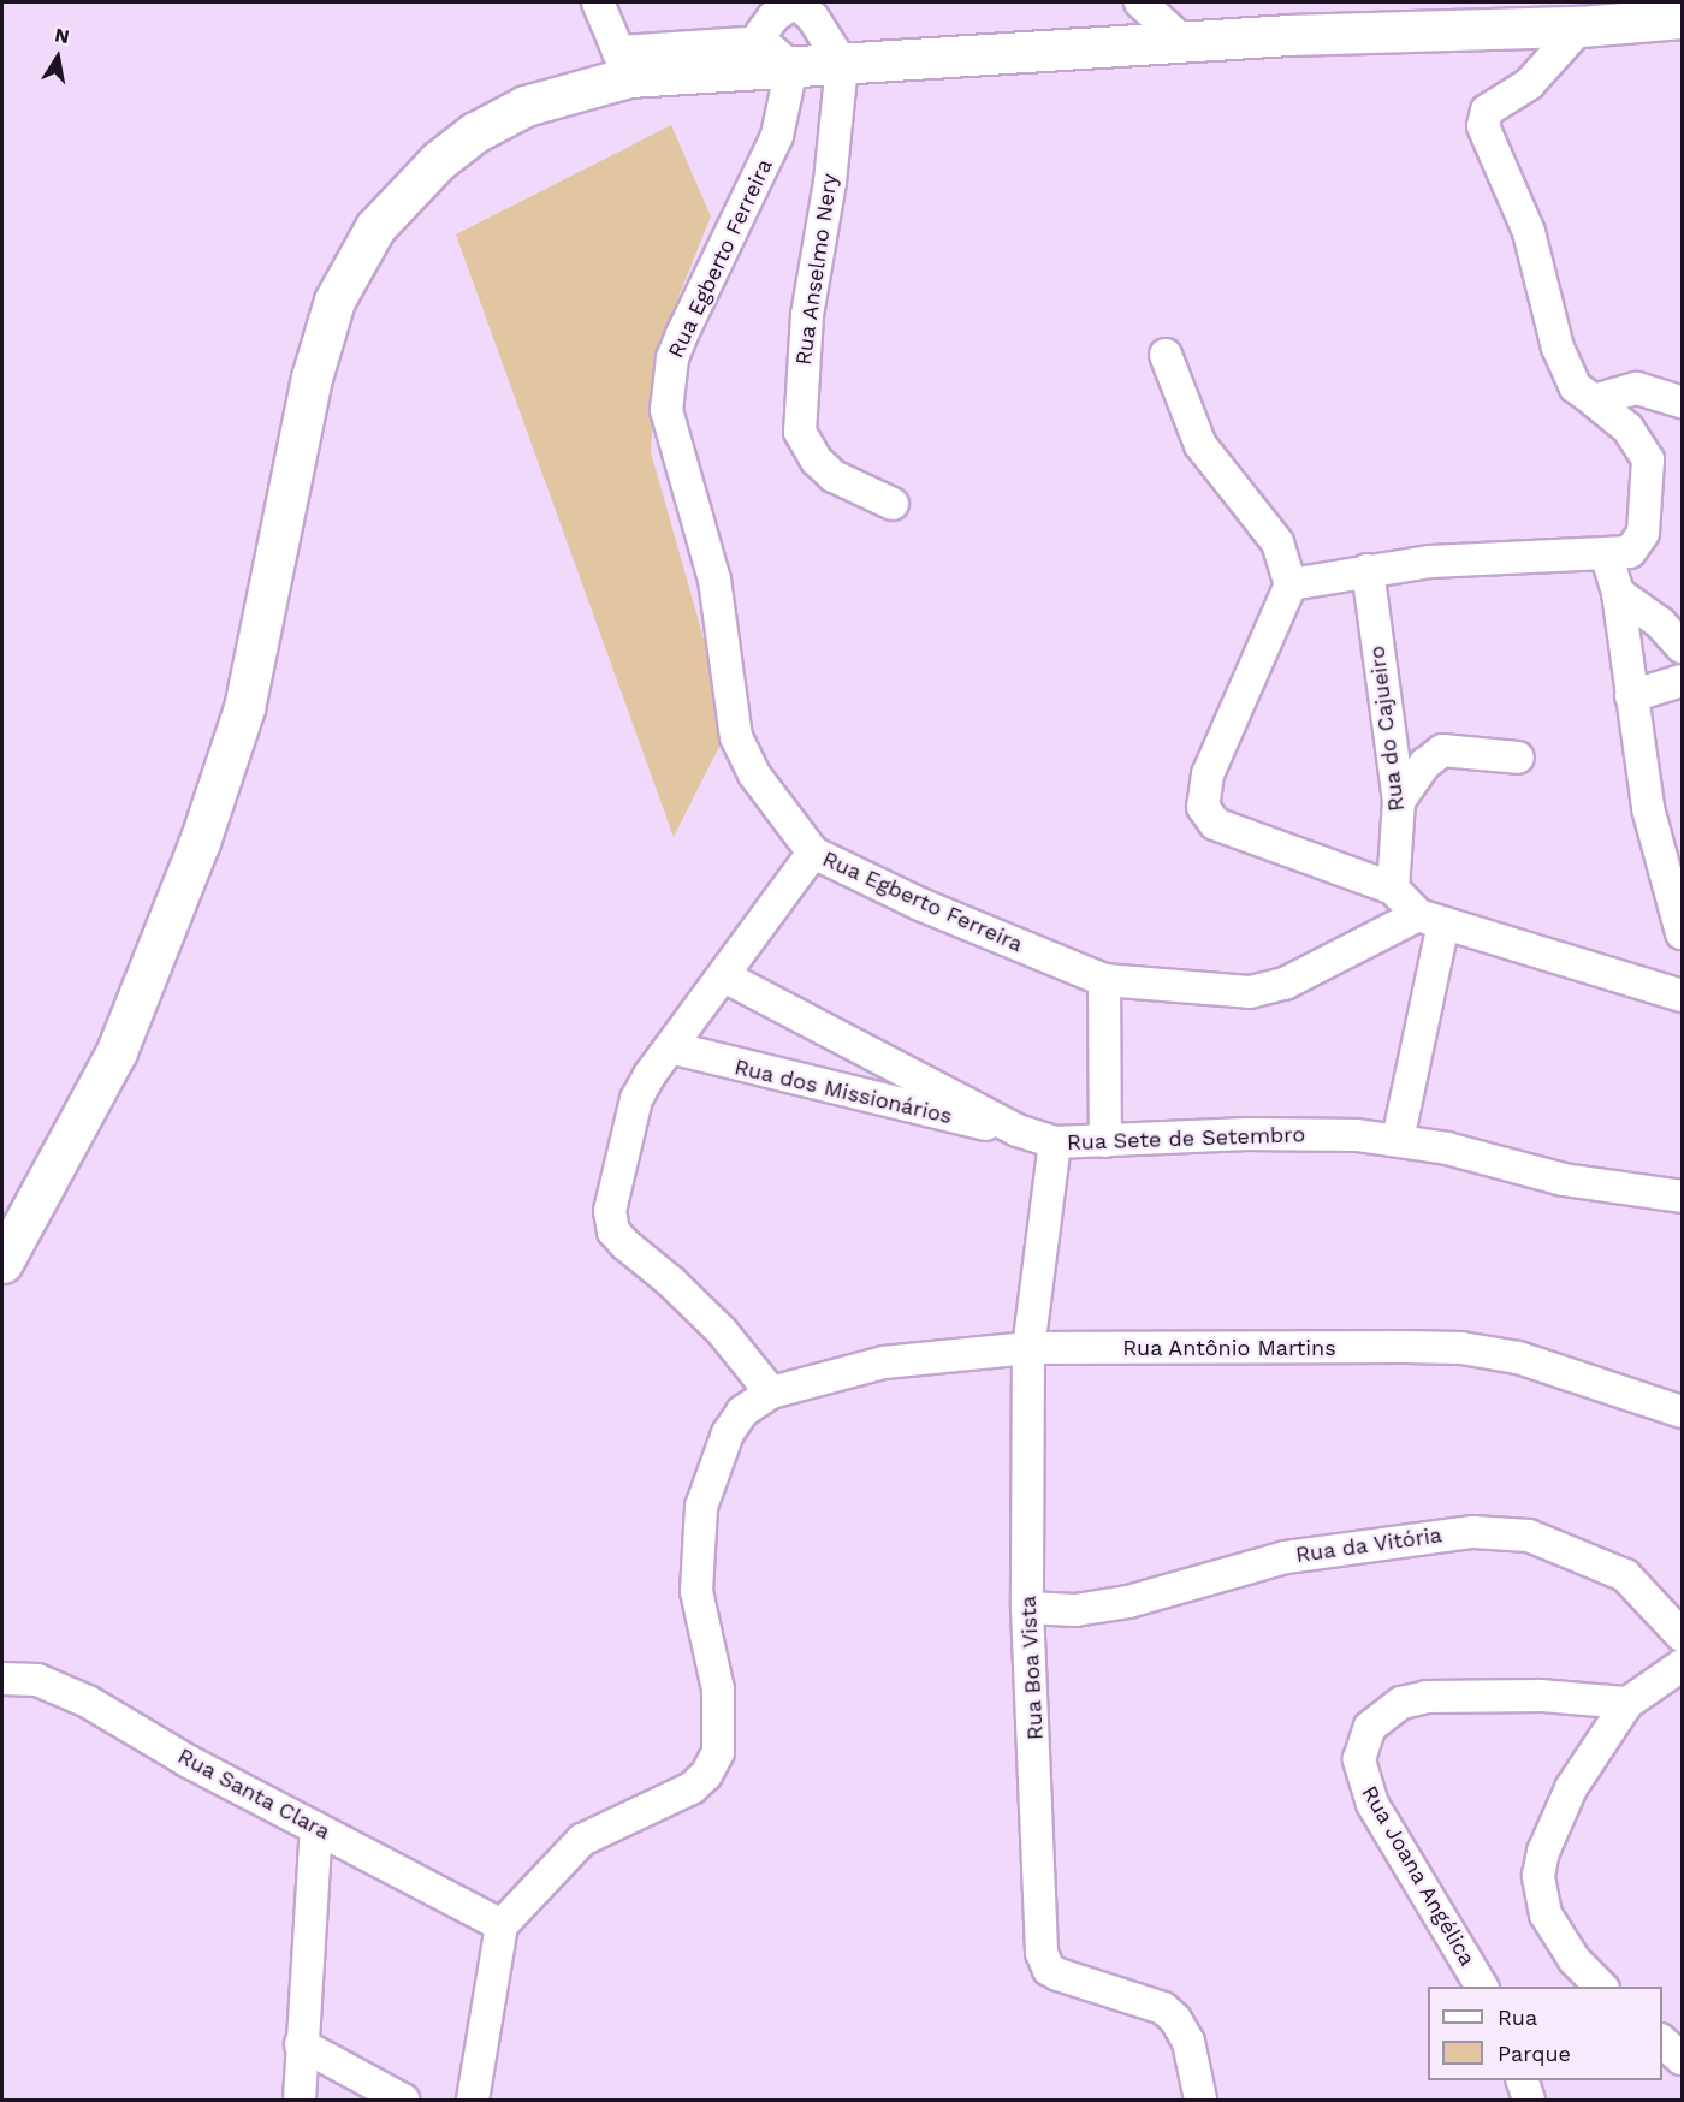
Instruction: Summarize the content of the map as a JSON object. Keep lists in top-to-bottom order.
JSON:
{
  "streets": {
    "street": [
      "Rua Egberto Ferreira",
      "Rua Anselmo Nery",
      "Rua do Cajueiro",
      "Rua dos Missionários",
      "Rua Sete de Setembro",
      "Rua Antônio Martins",
      "Rua da Vitória",
      "Rua Boa Vista",
      "Rua Santa Clara",
      "Rua Joana Angélica"
    ]
  },
  "crossings": [
    ["Rua dos Missionários", "Rua Sete de Setembro"],
    ["Rua Sete de Setembro", "Rua Boa Vista"],
    ["Rua Antônio Martins", "Rua Boa Vista"],
    ["Rua Antônio Martins", "Rua Santa Clara"],
    ["Rua da Vitória", "Rua Boa Vista"]
  ],
  "legend": ["Rua", "Parque"],
  "north": "top"
}
